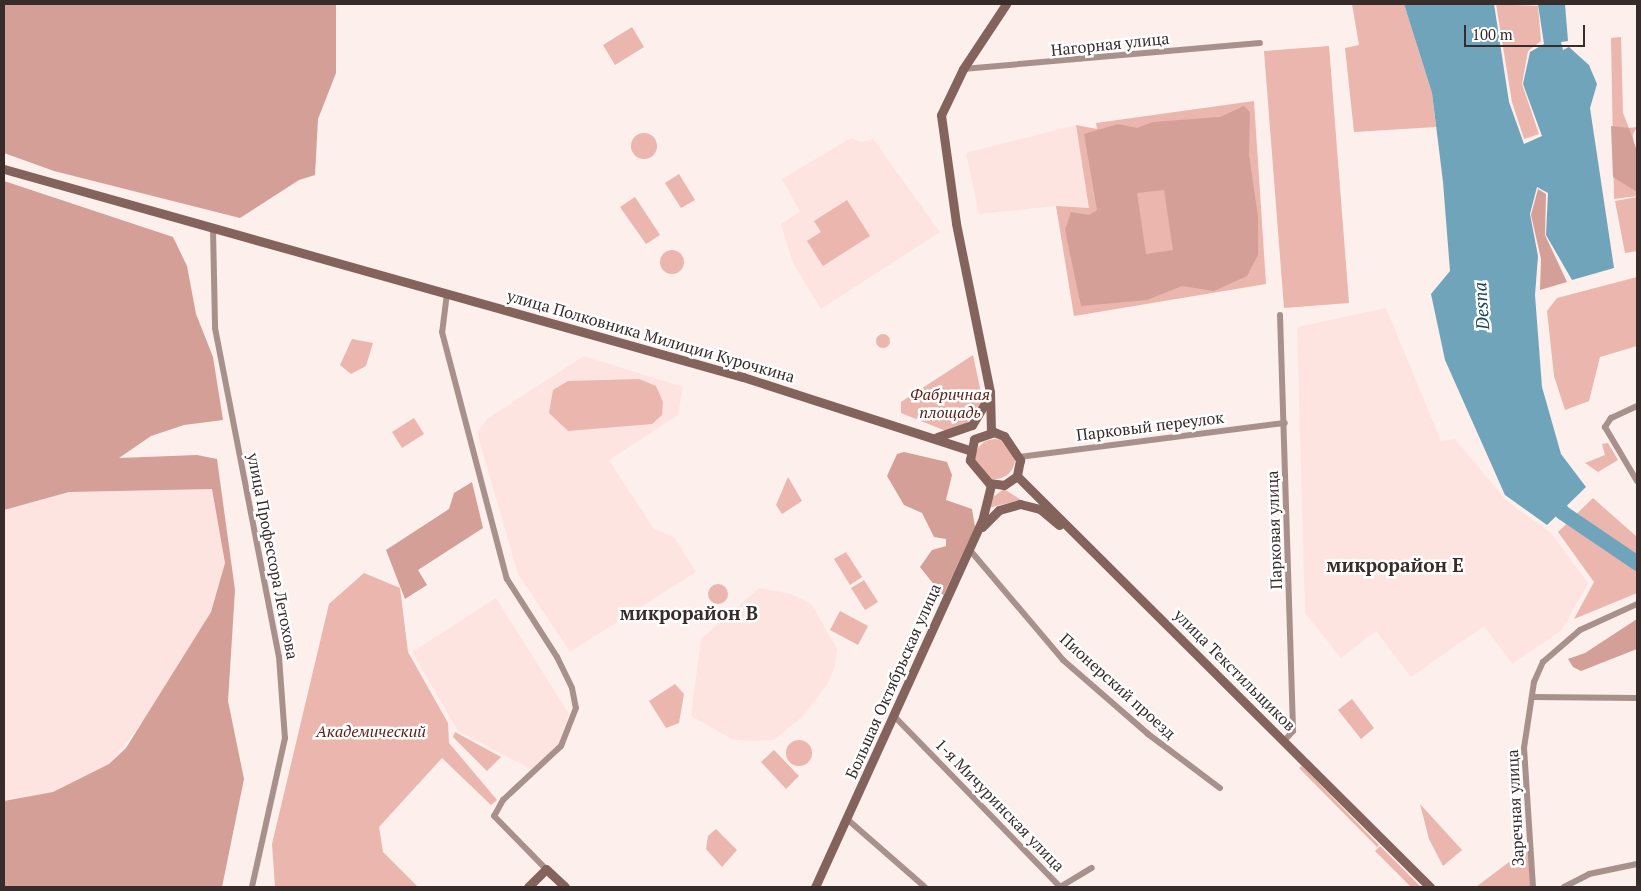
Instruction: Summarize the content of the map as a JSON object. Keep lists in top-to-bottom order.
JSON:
{
  "streets": {
    "main road": ["улица Полковника Милиции Курочкина", "улица Текстильщиков", "Большая Октябрьская улица"],
    "street": [
      "Нагорная улица",
      "Парковый переулок",
      "Парковая улица",
      "улица Профессора Летохова",
      "Пионерский проезд",
      "1-я Мичуринская улица",
      "Заречная улица"
    ]
  },
  "crossings": [
    ["улица Полковника Милиции Курочкина", "Парковый переулок"],
    ["улица Полковника Милиции Курочкина", "улица Профессора Летохова"],
    ["улица Полковника Милиции Курочкина", "улица Текстильщиков"],
    ["улица Полковника Милиции Курочкина", "Большая Октябрьская улица"],
    ["Парковый переулок", "Парковая улица"],
    ["Парковый переулок", "улица Текстильщиков"],
    ["Парковый переулок", "Большая Октябрьская улица"],
    ["Парковая улица", "улица Текстильщиков"],
    ["улица Текстильщиков", "Большая Октябрьская улица"],
    ["Большая Октябрьская улица", "Пионерский проезд"],
    ["Большая Октябрьская улица", "1-я Мичуринская улица"]
  ],
  "districts": ["микрорайон Е", "микрорайон В"],
  "water": ["Desna"],
  "parks": ["Фабричная площадь", "Академический"],
  "scale_bar": "100 m"
}
